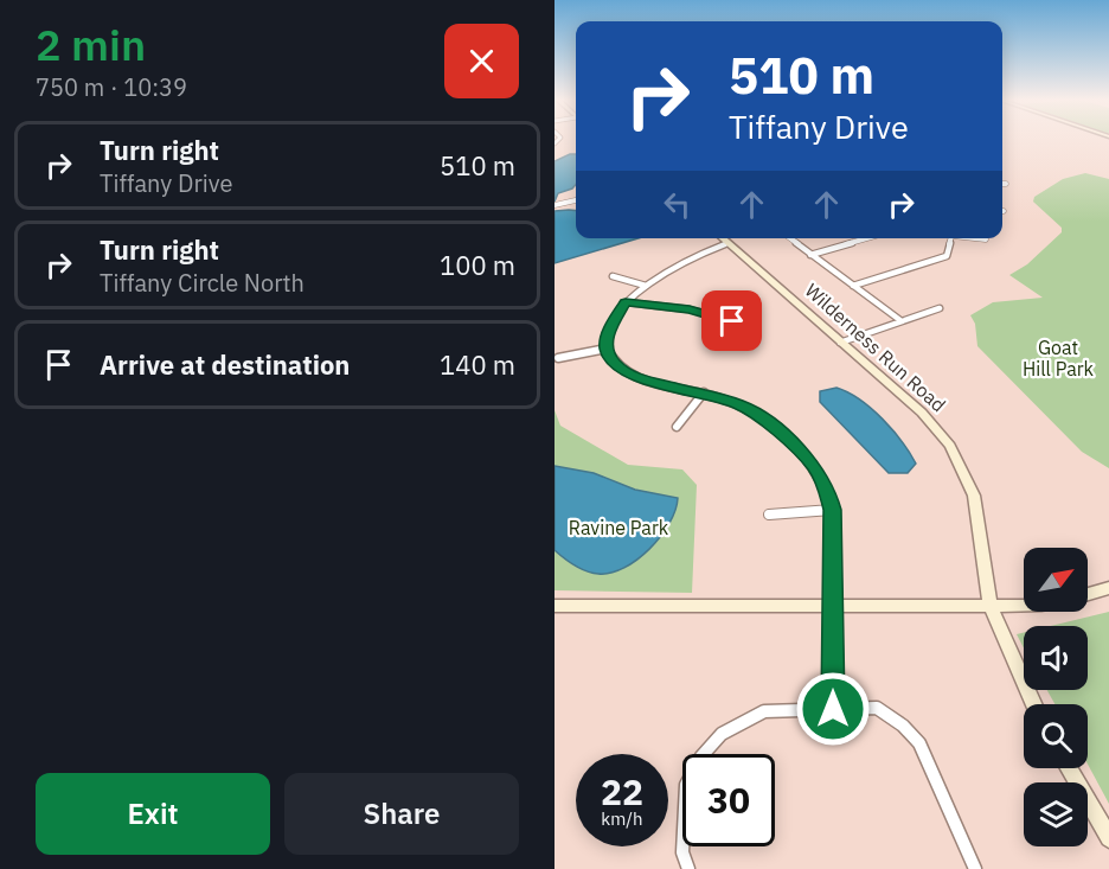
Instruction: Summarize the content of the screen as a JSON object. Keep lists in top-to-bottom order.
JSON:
{
  "streets": {
    "street": ["Wilderness Run Road"]
  },
  "parks": ["Goat Hill Park", "Ravine Park"],
  "north": "top right",
  "page": {
    "heading": ["2 min", "750 m · 10:39"],
    "turn": ["510 m", "Tiffany Drive"],
    "list": [
      {
        "name": "Turn right",
        "note": "Tiffany Drive",
        "value": "510 m"
      },
      {
        "name": "Turn right",
        "note": "Tiffany Circle North",
        "value": "100 m"
      },
      {
        "name": "Arrive at destination",
        "value": "140 m"
      }
    ],
    "speed": "22 km/h",
    "limit": "30",
    "buttons": ["Exit", "Share"]
  }
}
